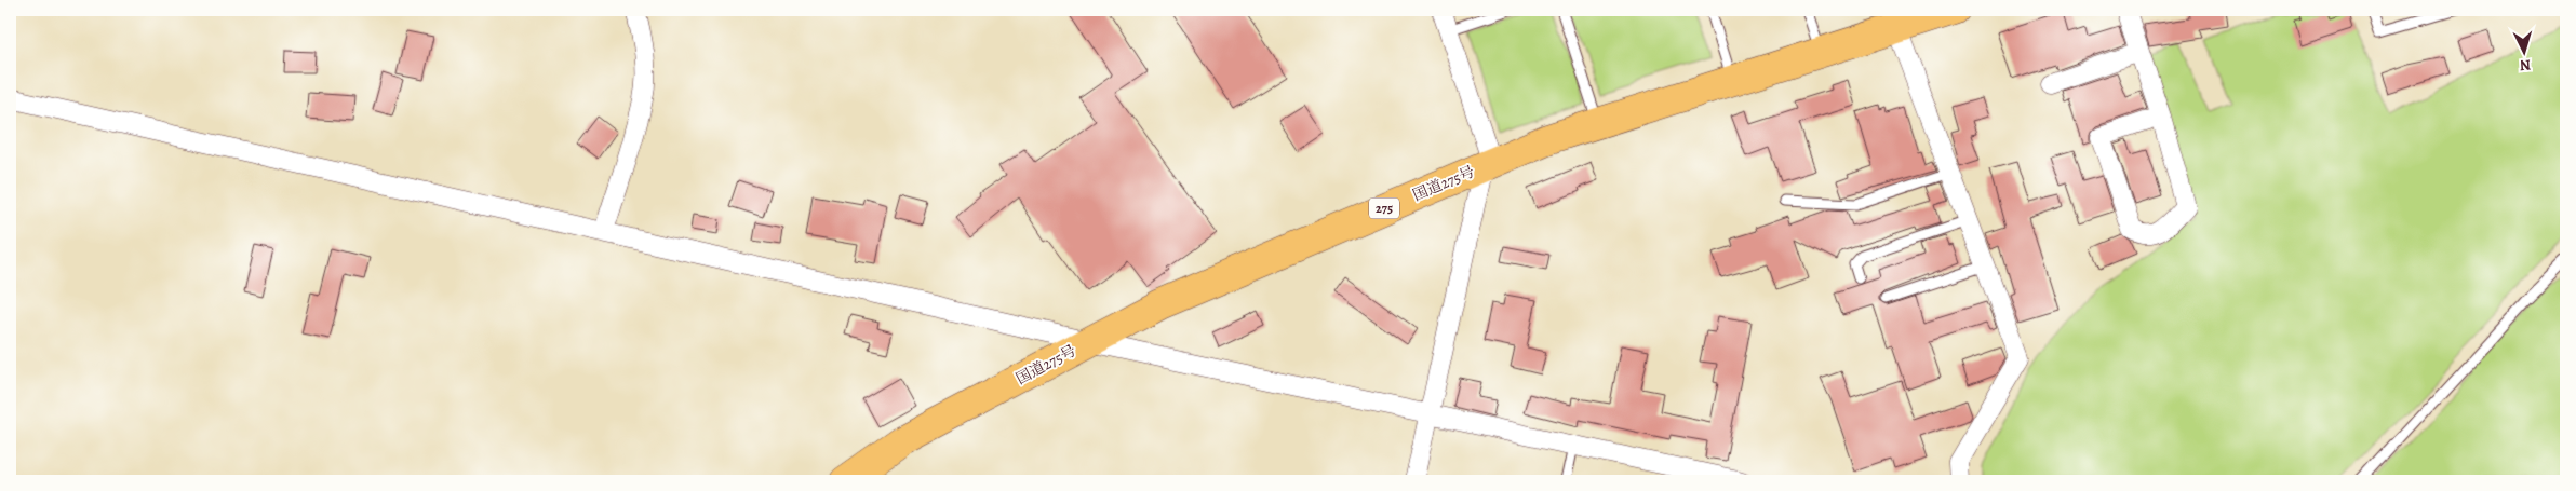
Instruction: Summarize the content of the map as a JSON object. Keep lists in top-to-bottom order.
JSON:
{
  "streets": {
    "highway": ["国道275号", "275"]
  },
  "north": "bottom"
}
